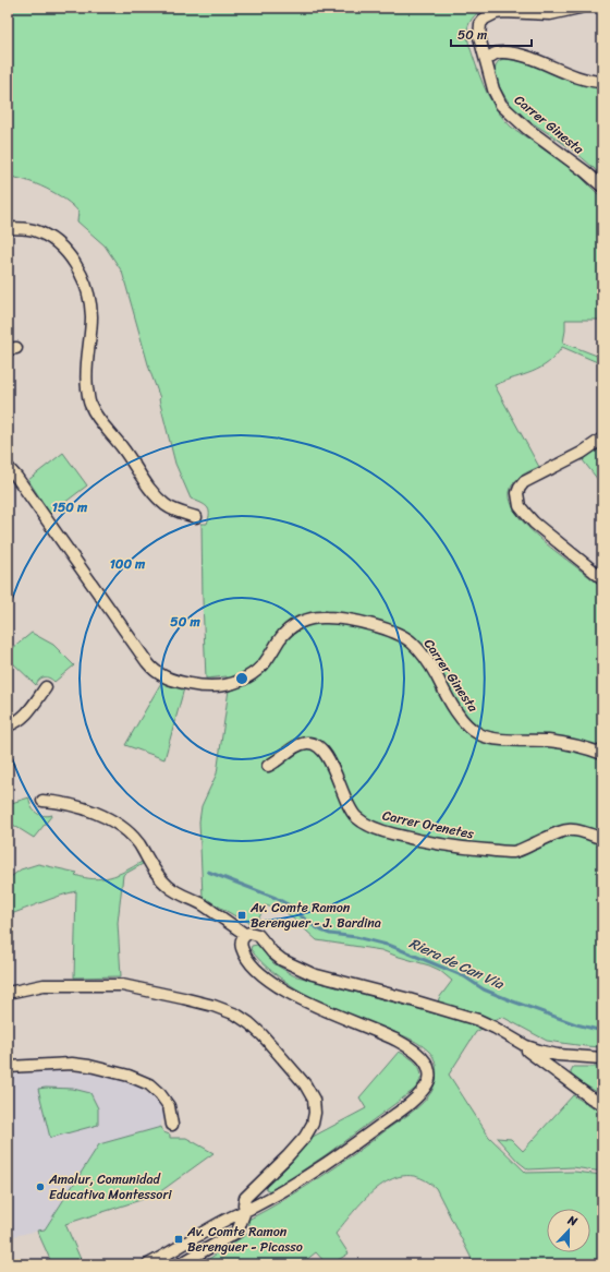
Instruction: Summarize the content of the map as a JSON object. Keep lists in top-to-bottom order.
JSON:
{
  "streets": {
    "street": ["Carrer Ginesta", "Carrer Orenetes"]
  },
  "water": ["Riera de Can Via"],
  "places": {
    "transit": ["Av. Comte Ramon Berenguer - J. Bardina", "Av. Comte Ramon Berenguer - Picasso"],
    "other": ["Amalur, Comunidad Educativa Montessori"]
  },
  "scale_bar": "50 m",
  "north": "top",
  "rings": ["150 m", "100 m", "50 m"]
}
